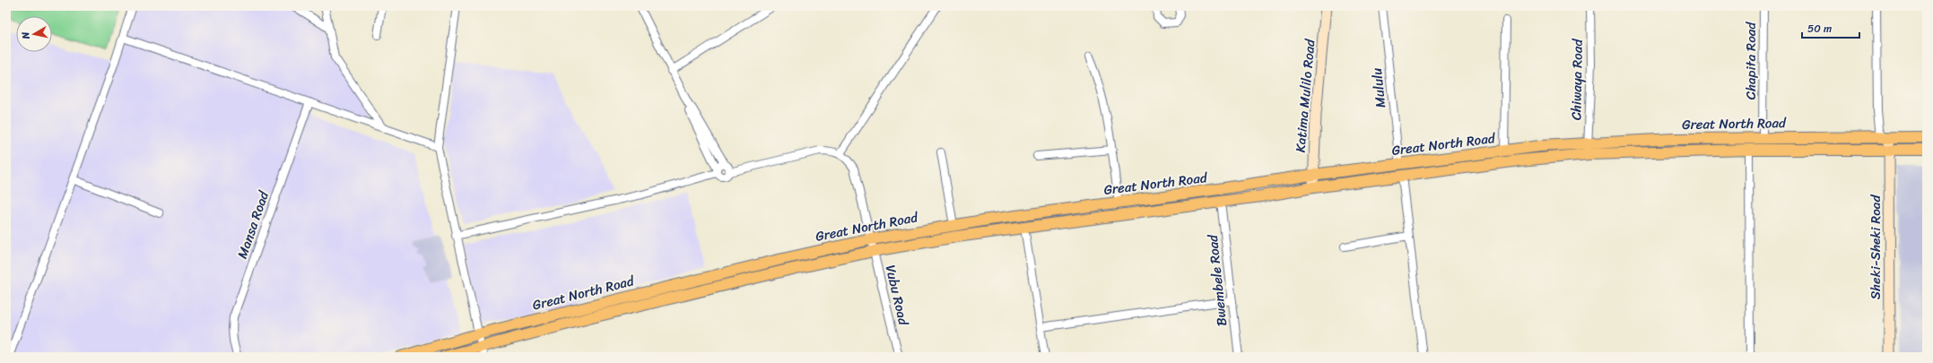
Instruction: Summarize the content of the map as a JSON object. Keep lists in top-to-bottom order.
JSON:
{
  "streets": {
    "main road": ["Great North Road"],
    "street": [
      "Chapita Road",
      "Chiwaya Road",
      "Mululu",
      "Katima Mulilo Road",
      "Mansa Road",
      "Sheki-Sheki Road",
      "Bwembele Road",
      "Vubu Road"
    ]
  },
  "crossings": [
    ["Chapita Road", "Great North Road"],
    ["Chiwaya Road", "Great North Road"],
    ["Mululu", "Great North Road"],
    ["Katima Mulilo Road", "Great North Road"],
    ["Great North Road", "Sheki-Sheki Road"],
    ["Great North Road", "Bwembele Road"],
    ["Great North Road", "Vubu Road"]
  ],
  "scale_bar": "50 m",
  "north": "left"
}
